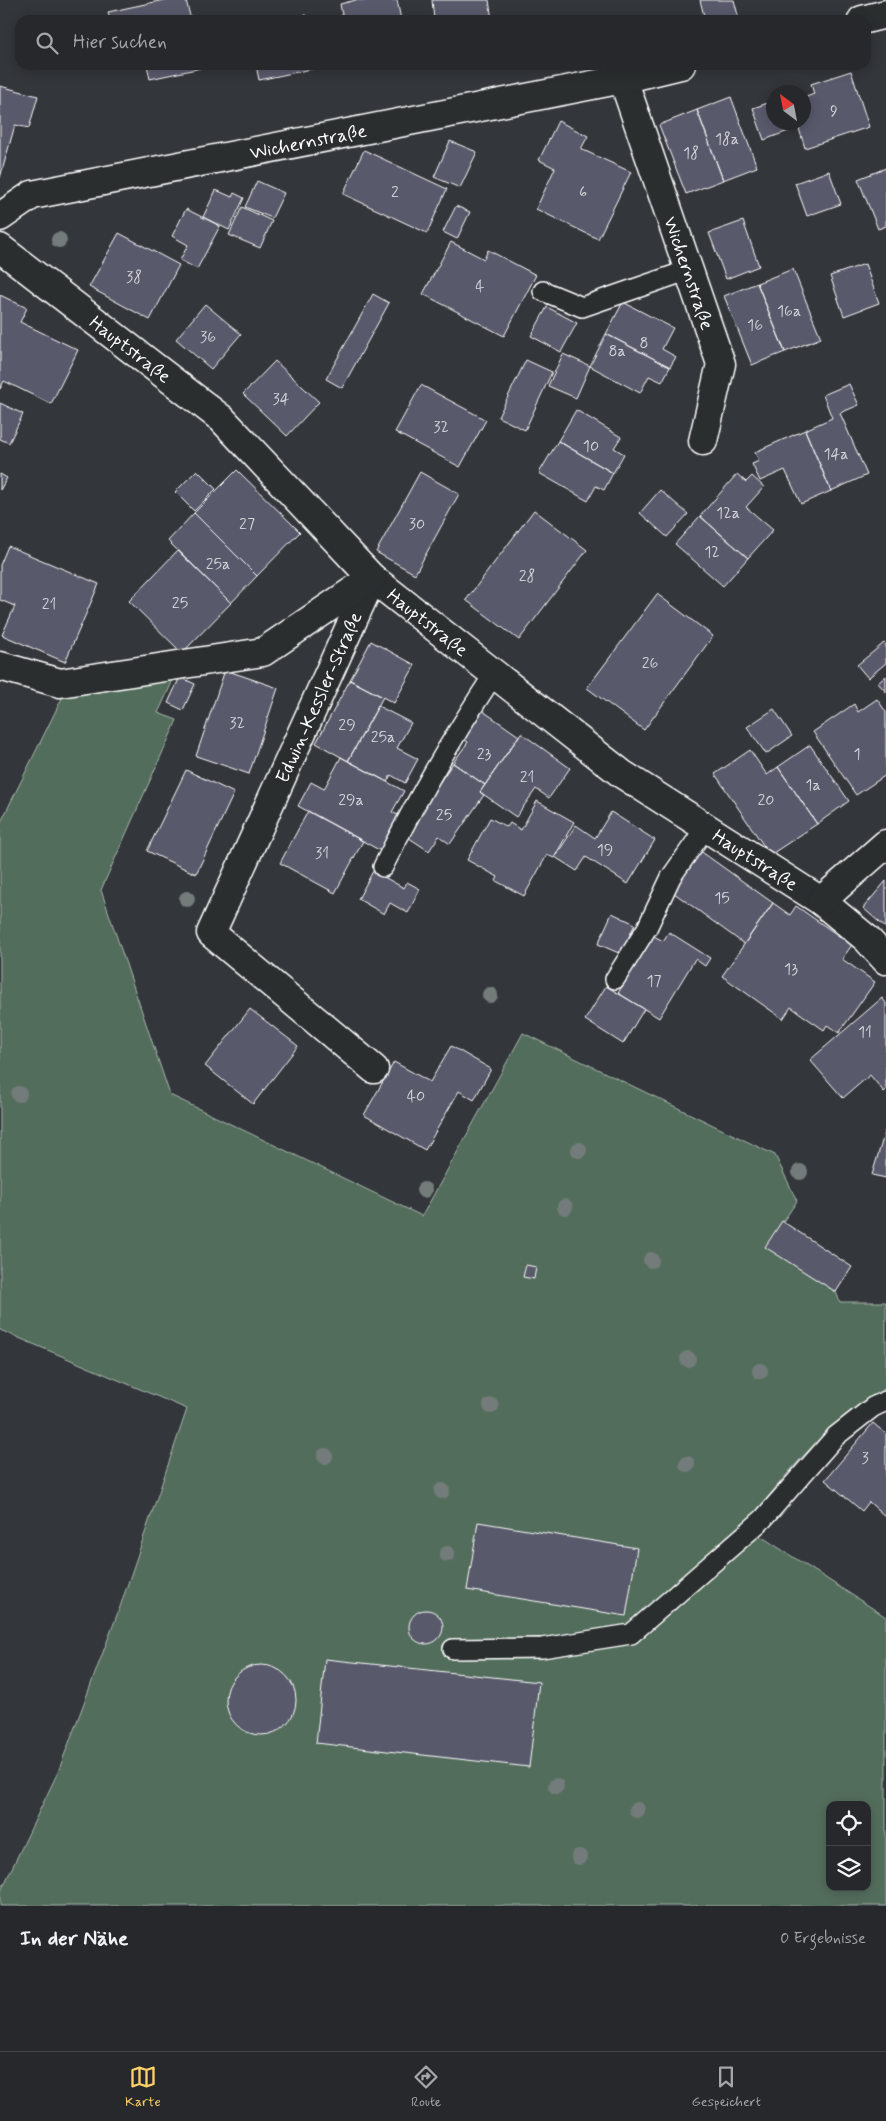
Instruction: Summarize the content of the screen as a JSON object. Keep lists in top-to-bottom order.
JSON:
{
  "streets": {
    "street": ["Wichernstraße", "Hauptstraße", "Edwin-Kessler-Straße"]
  },
  "crossings": [
    ["Hauptstraße", "Edwin-Kessler-Straße"]
  ],
  "house_numbers": [
    "9",
    "18a",
    "18",
    "2",
    "6",
    "38",
    "4",
    "16a",
    "16",
    "36",
    "8",
    "8a",
    "34",
    "32",
    "10",
    "14a",
    "12a",
    "27",
    "30",
    "12",
    "25a",
    "28",
    "25",
    "21",
    "26",
    "32",
    "29",
    "25a",
    "23",
    "1",
    "21",
    "1a",
    "29a",
    "20",
    "25",
    "19",
    "31",
    "15",
    "13",
    "17",
    "11",
    "40",
    "3"
  ],
  "north": "top left",
  "page": {
    "search": "Hier suchen",
    "heading": ["In der Nähe", "0 Ergebnisse"],
    "nav": ["Karte", "Route", "Gespeichert"]
  }
}
